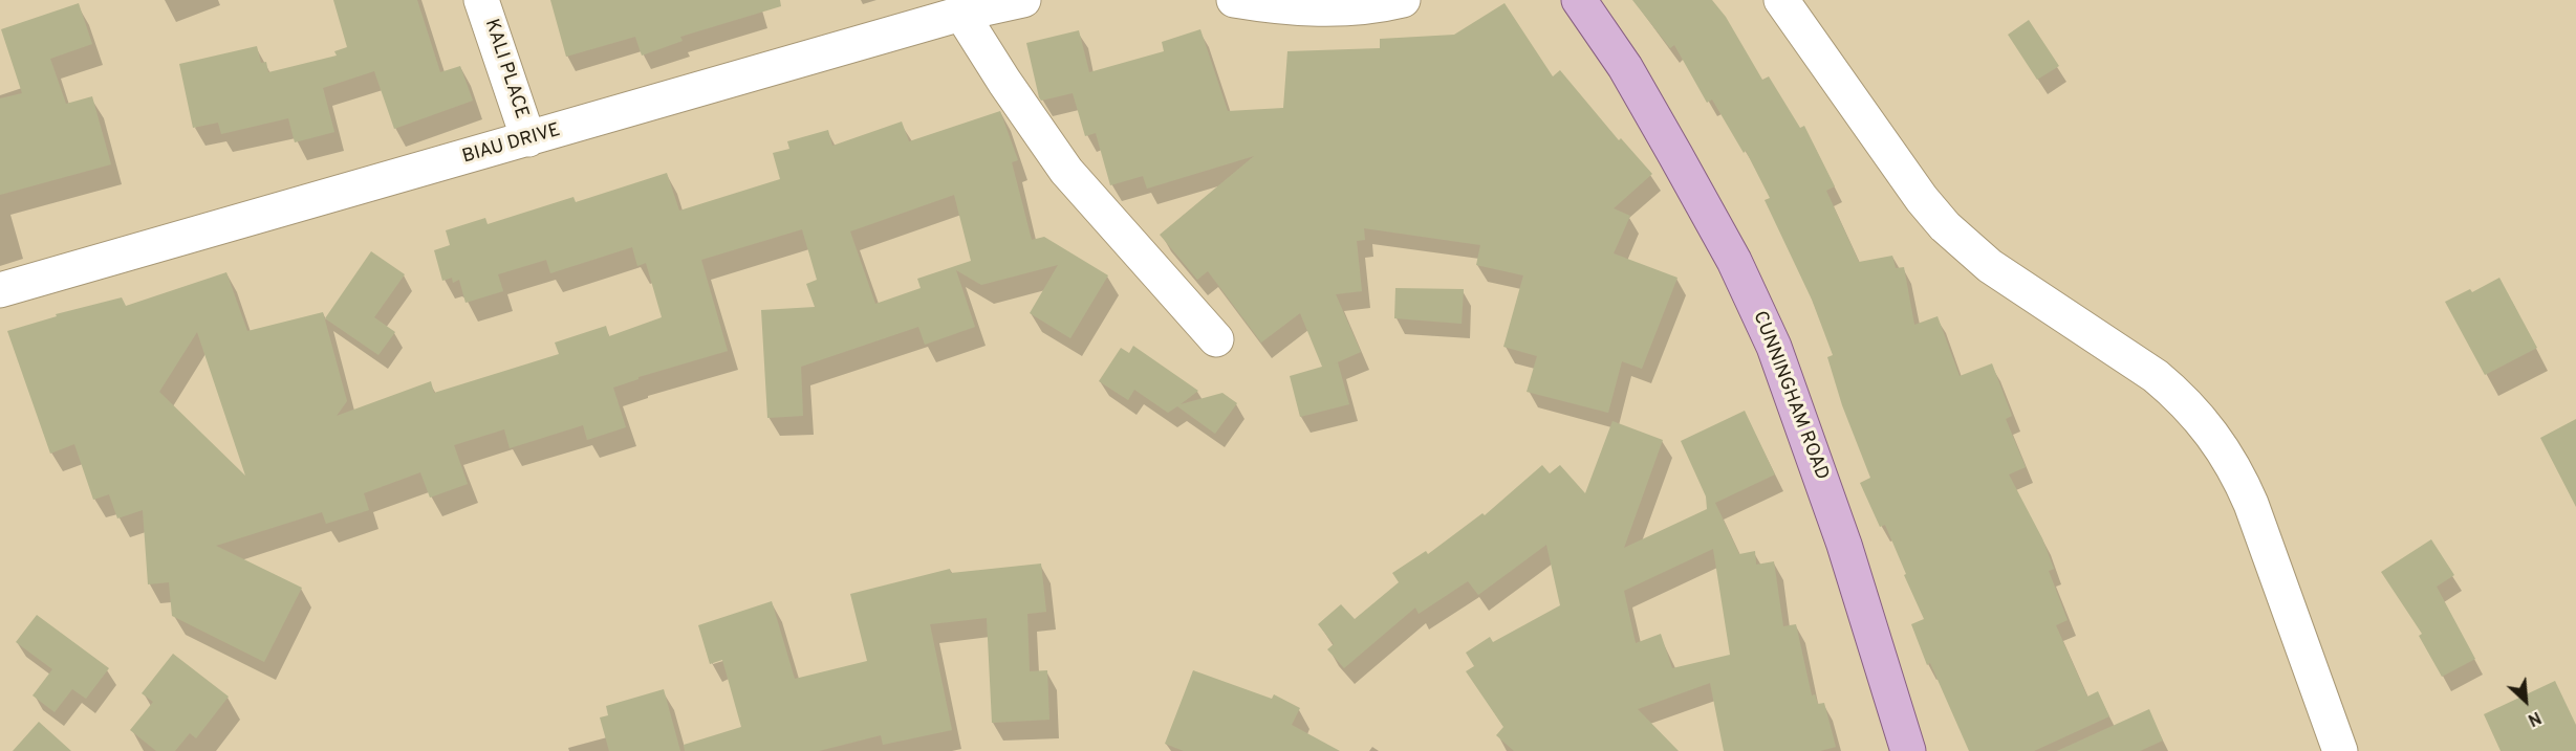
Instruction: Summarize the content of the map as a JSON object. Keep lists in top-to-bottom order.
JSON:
{
  "streets": {
    "main road": ["CUNNINGHAM ROAD"],
    "street": ["KALI PLACE", "BIAU DRIVE"]
  },
  "crossings": [
    ["KALI PLACE", "BIAU DRIVE"]
  ],
  "north": "bottom right"
}
